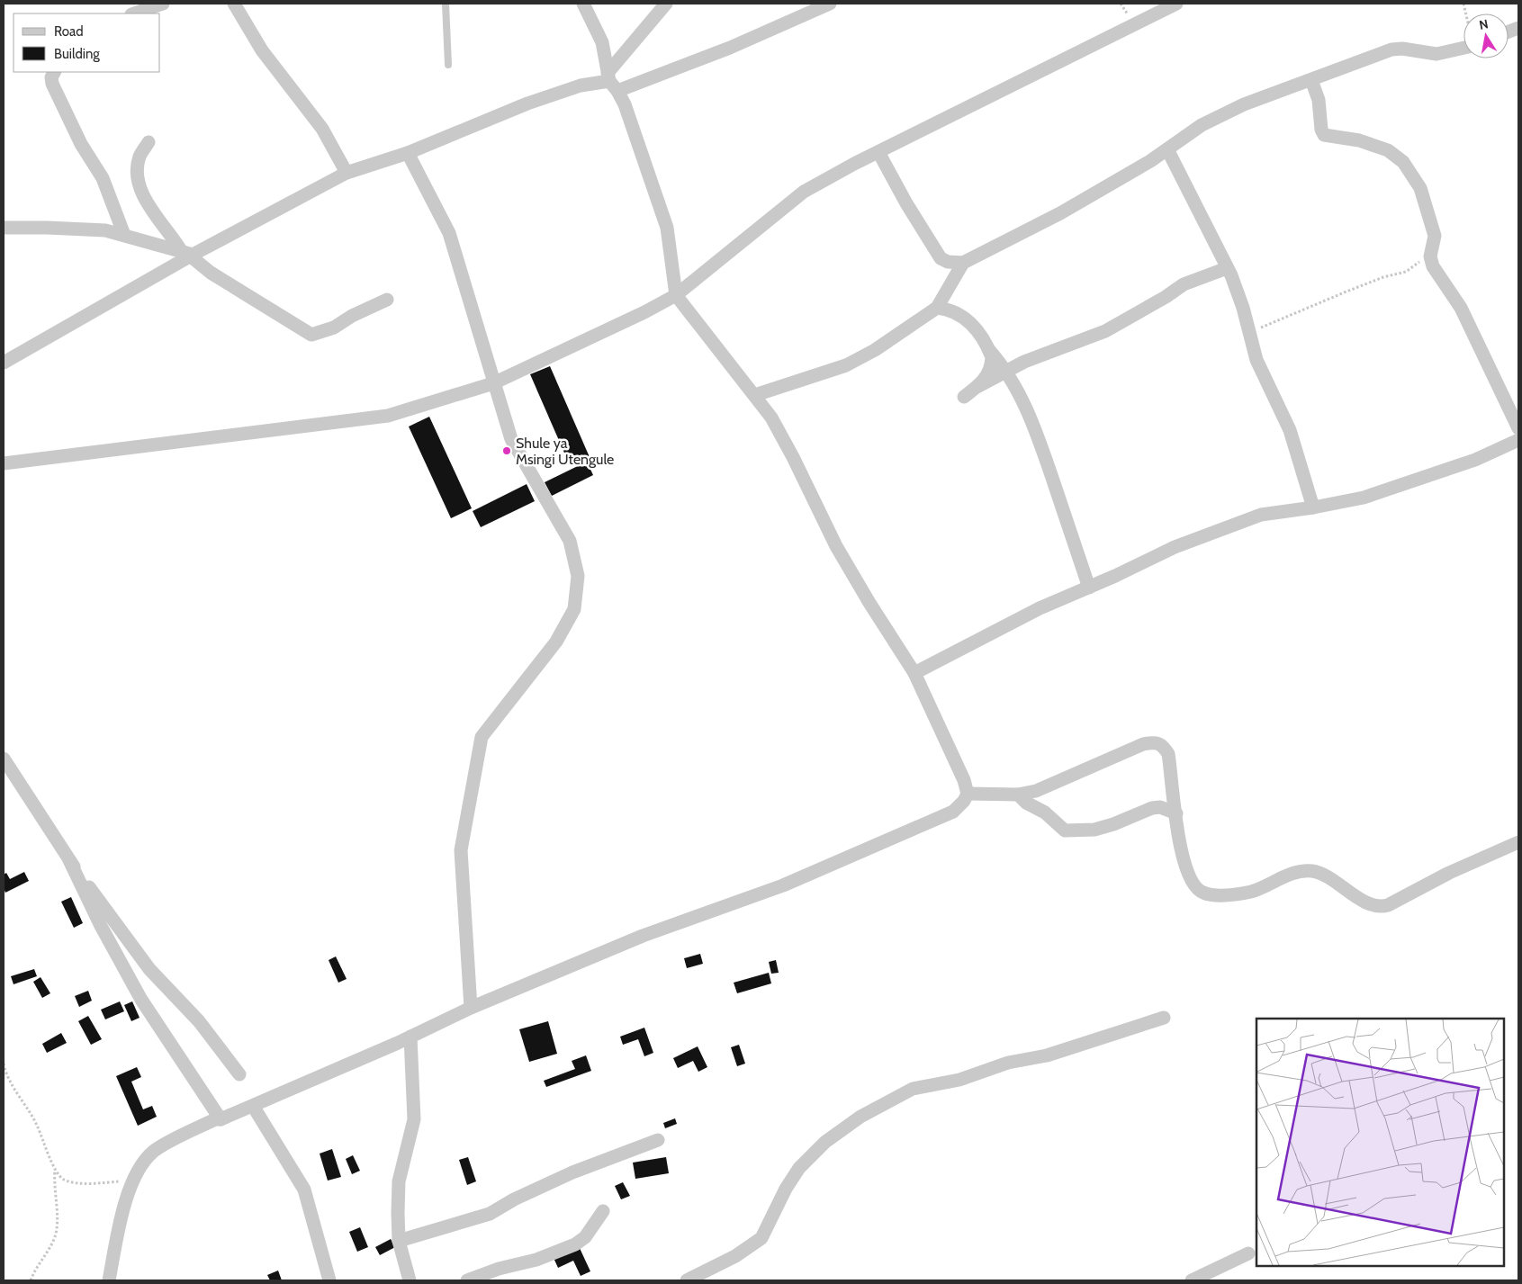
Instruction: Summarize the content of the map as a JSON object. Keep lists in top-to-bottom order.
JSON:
{
  "places": ["Shule ya Msingi Utengule"],
  "legend": ["Road", "Building"],
  "north": "top"
}
